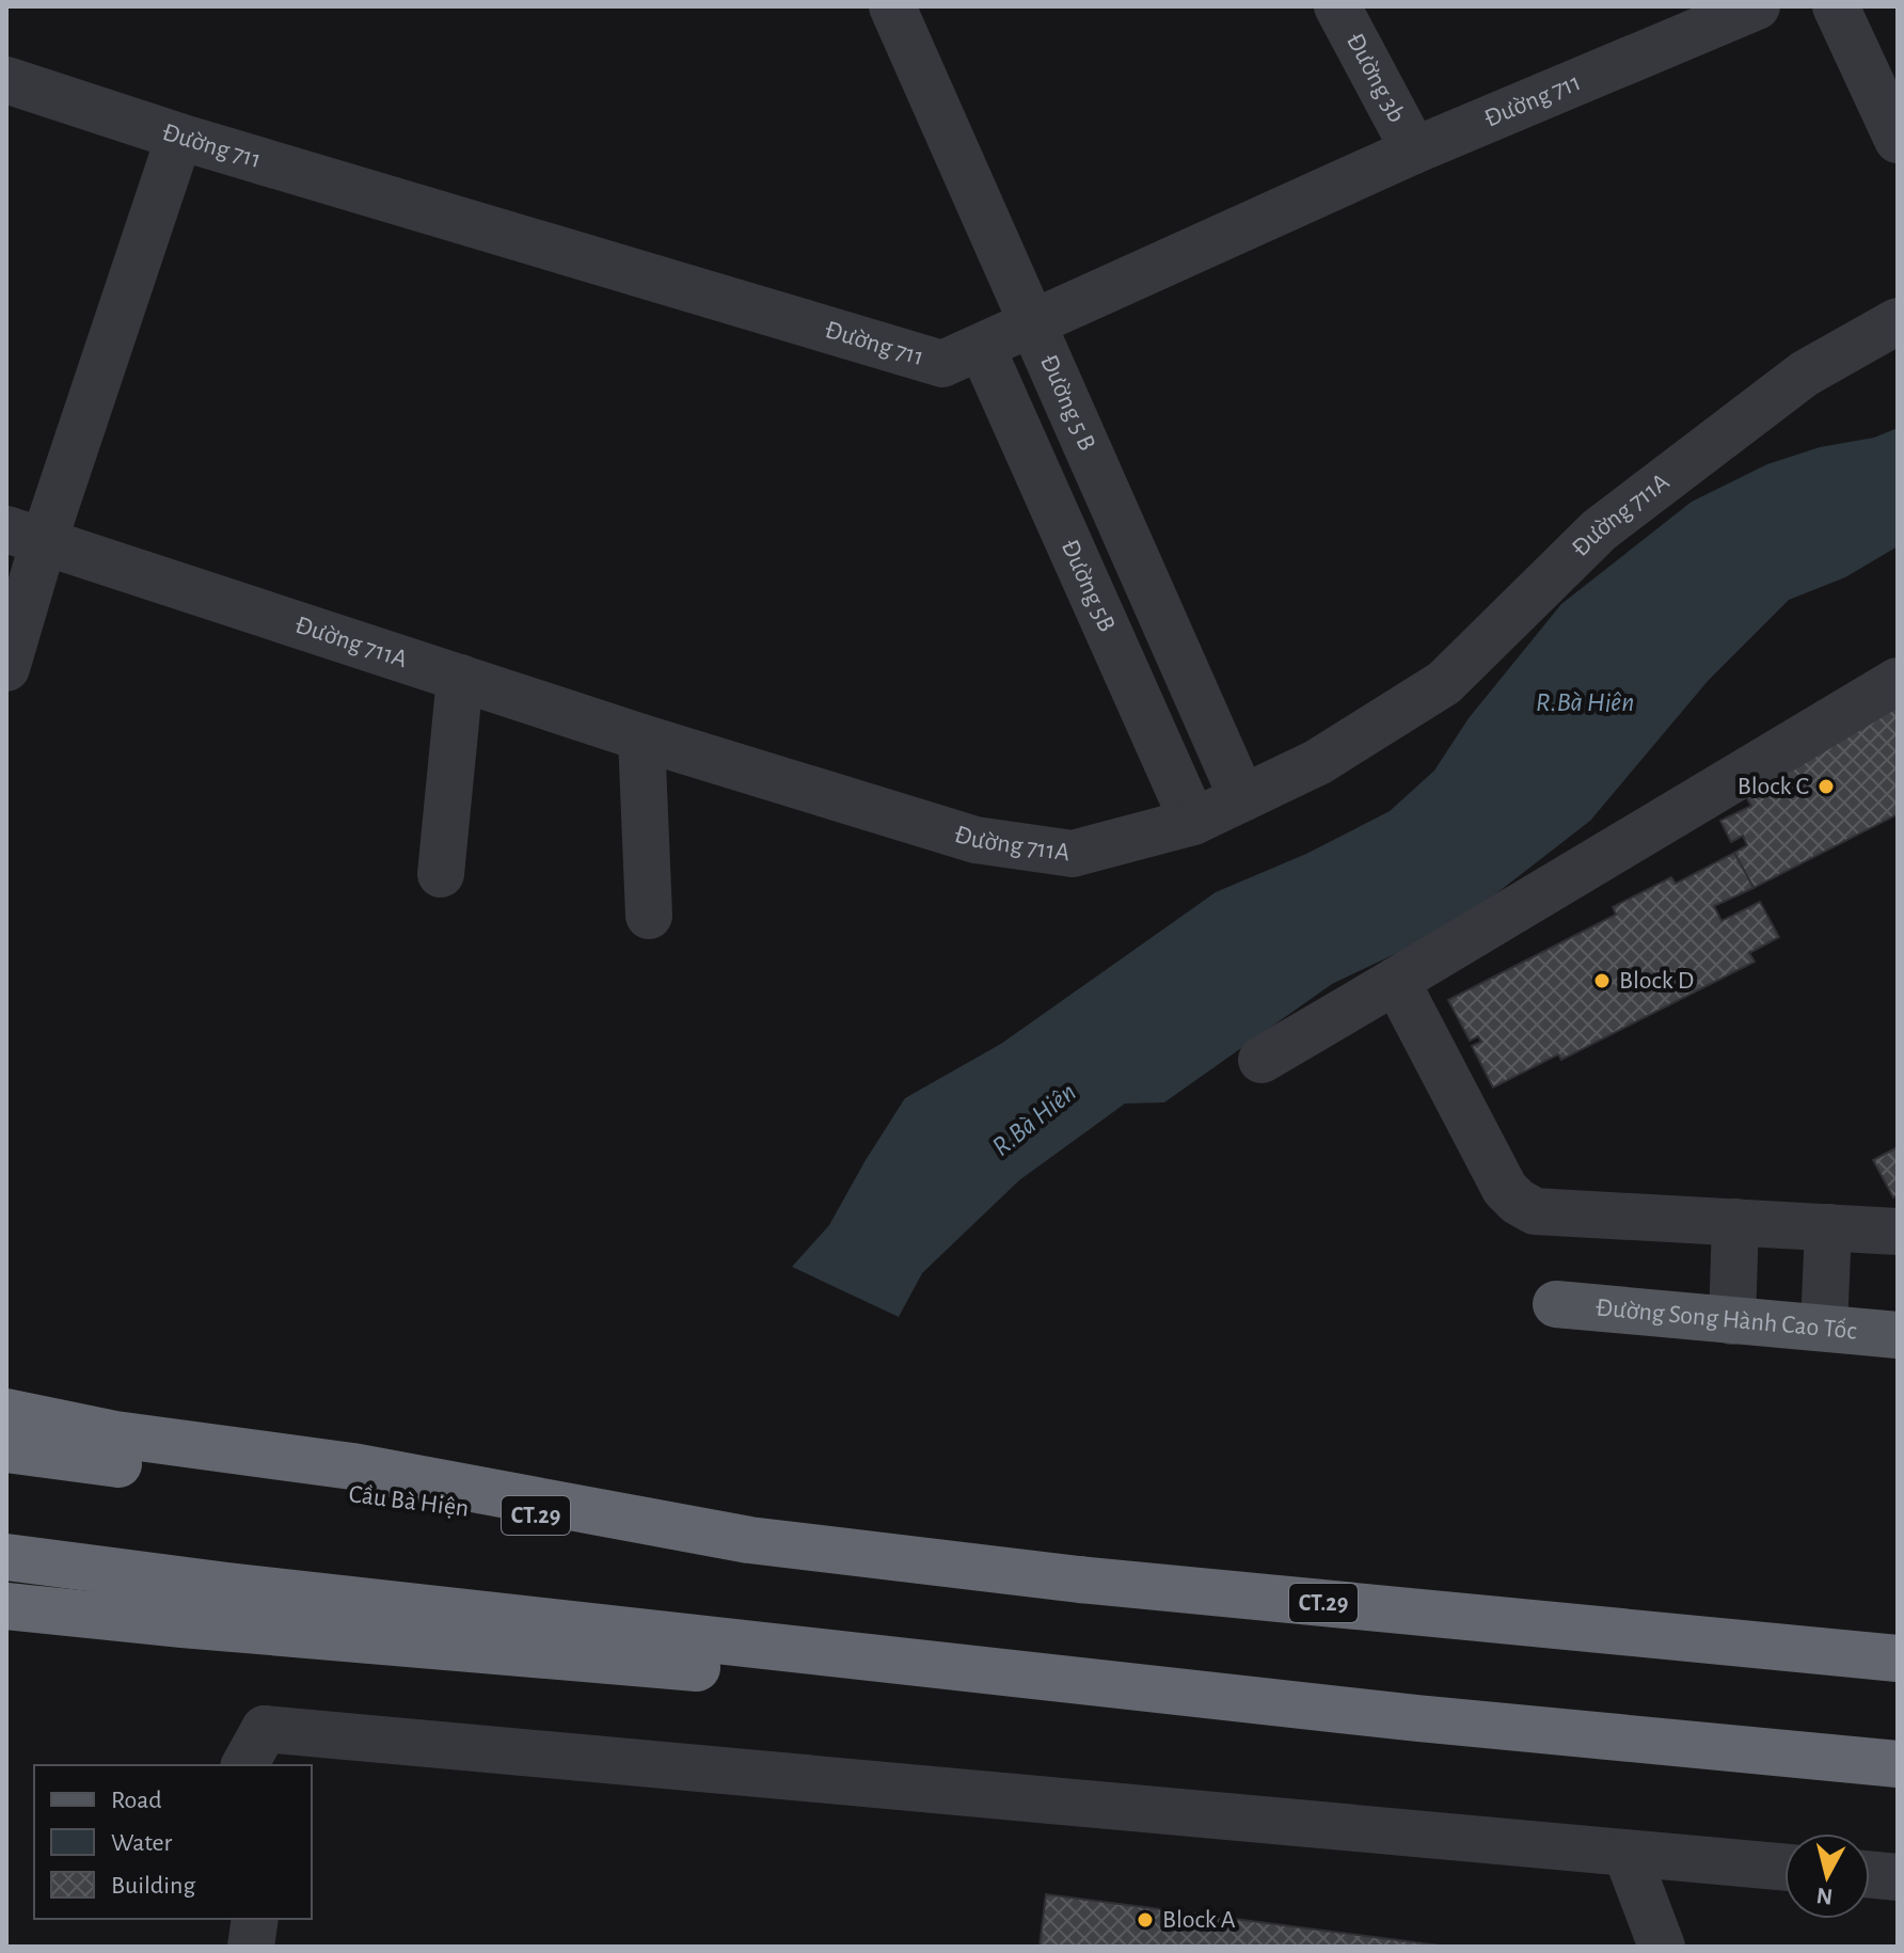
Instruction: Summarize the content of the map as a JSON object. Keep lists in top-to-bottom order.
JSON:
{
  "streets": {
    "highway": ["Cầu Bà Hiện", "CT.29"],
    "main road": ["Đường Song Hành Cao Tốc"],
    "street": [
      "Đường 3b",
      "Đường 711",
      "Đường 5 B",
      "Đường 711A",
      "Đường 5B"
    ]
  },
  "crossings": [
    ["Đường 3b", "Đường 711"],
    ["Đường 711", "Đường 5 B"],
    ["Đường 711", "Đường 5B"],
    ["Đường 5 B", "Đường 711A"],
    ["Đường 711A", "Đường 5B"],
    ["Cầu Bà Hiện", "CT.29"]
  ],
  "water": ["R.Bà Hiên"],
  "places": ["Block C", "Block D", "Block A"],
  "legend": ["Road", "Water", "Building"],
  "north": "bottom"
}
